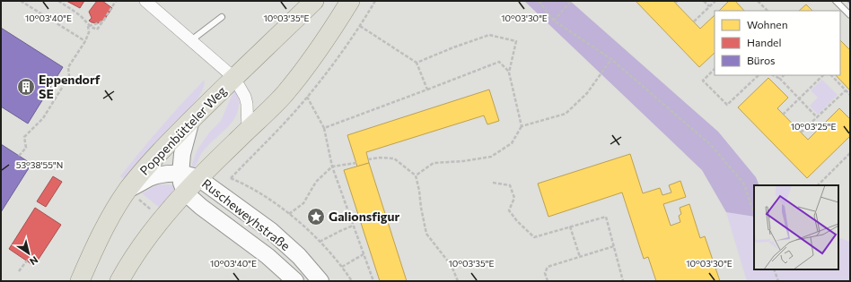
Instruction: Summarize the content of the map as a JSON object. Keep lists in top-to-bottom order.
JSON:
{
  "streets": {
    "main road": ["Poppenbütteler Weg"],
    "street": ["Ruscheweyhstraße"]
  },
  "crossings": [
    ["Poppenbütteler Weg", "Ruscheweyhstraße"]
  ],
  "places": {
    "building": ["Eppendorf SE"],
    "place": ["Galionsfigur"]
  },
  "legend": ["Wohnen", "Handel", "Büros"],
  "north": "bottom right",
  "coordinates": [
    "10°03'40\"E",
    "10°03'35\"E",
    "10°03'30\"E",
    "10°03'25\"E",
    "53°38'55\"N"
  ]
}
